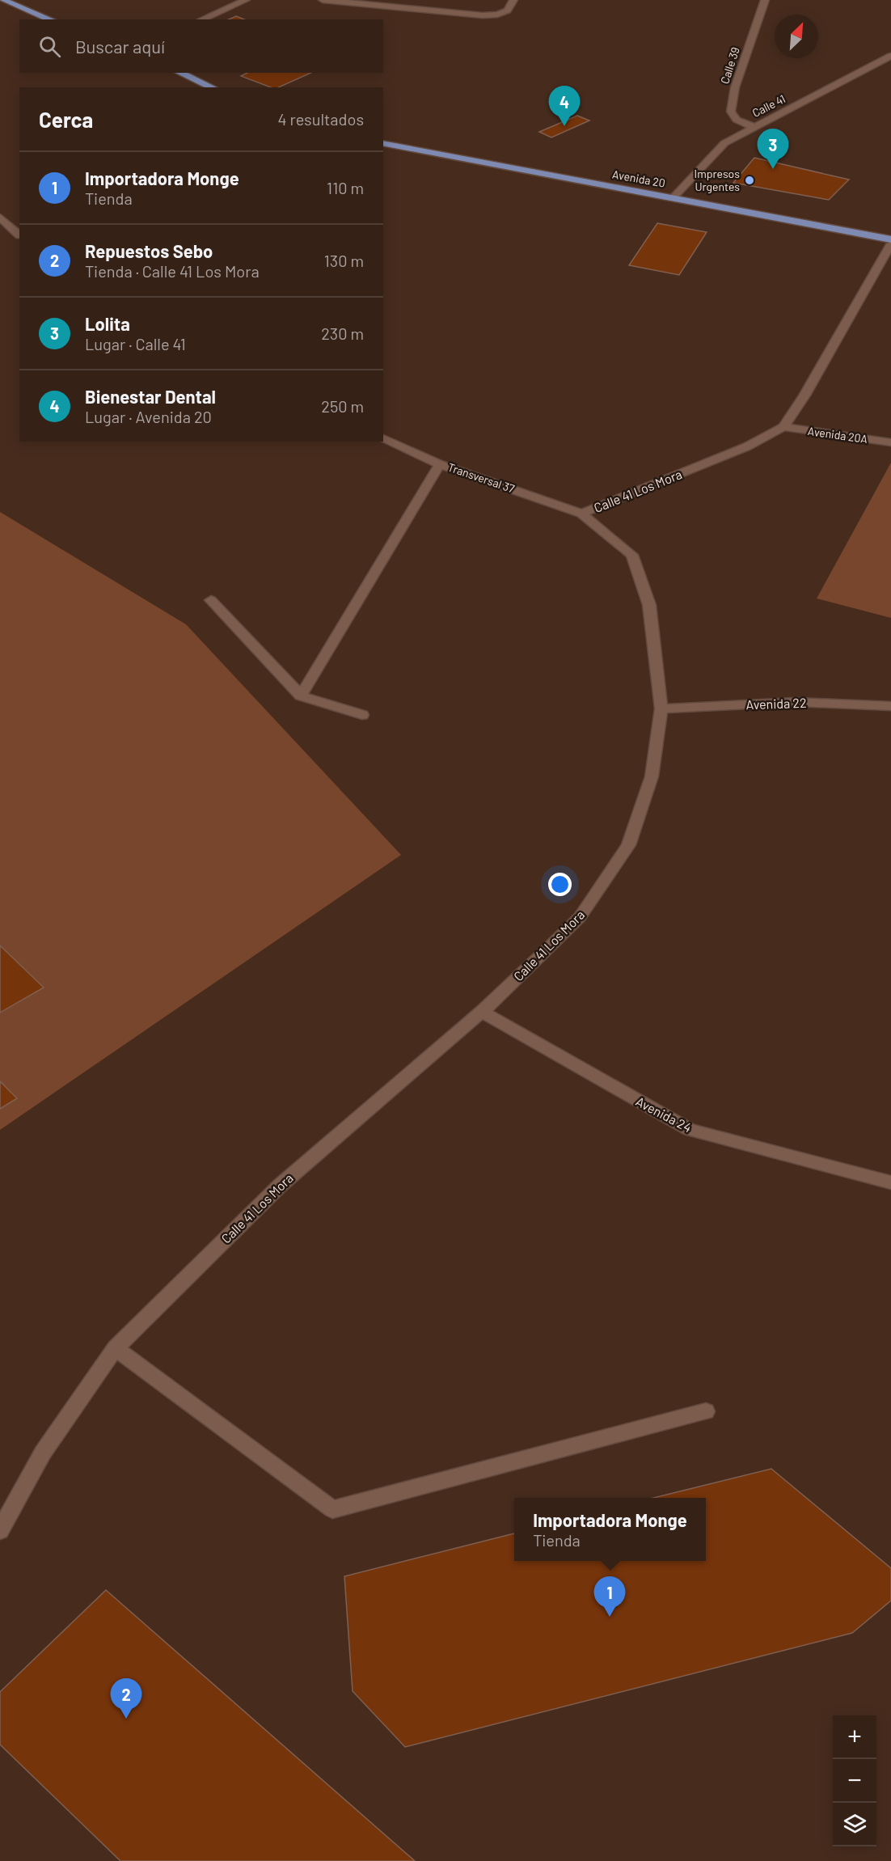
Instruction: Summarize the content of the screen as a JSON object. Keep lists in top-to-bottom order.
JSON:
{
  "streets": {
    "main road": ["Avenida 20"],
    "street": [
      "Calle 39",
      "Calle 41",
      "Avenida 20A",
      "Transversal 37",
      "Calle 41 Los Mora",
      "Avenida 22",
      "Avenida 24"
    ]
  },
  "crossings": [
    ["Calle 39", "Calle 41"],
    ["Calle 41", "Avenida 20"],
    ["Avenida 20A", "Calle 41 Los Mora"],
    ["Transversal 37", "Calle 41 Los Mora"],
    ["Calle 41 Los Mora", "Avenida 22"],
    ["Calle 41 Los Mora", "Avenida 24"]
  ],
  "places": ["Impresos Urgentes"],
  "north": "top right",
  "page": {
    "search": "Buscar aquí",
    "pins": [
      "4",
      "3",
      "1",
      "2"
    ],
    "heading": ["Cerca", "4 resultados"],
    "list": [
      {
        "mark": "1",
        "name": "Importadora Monge",
        "note": "Tienda",
        "value": "110 m"
      },
      {
        "mark": "2",
        "name": "Repuestos Sebo",
        "note": "Tienda · Calle 41 Los Mora",
        "value": "130 m"
      },
      {
        "mark": "3",
        "name": "Lolita",
        "note": "Lugar · Calle 41",
        "value": "230 m"
      },
      {
        "mark": "4",
        "name": "Bienestar Dental",
        "note": "Lugar · Avenida 20",
        "value": "250 m"
      }
    ],
    "popup": ["Importadora Monge", "Tienda"],
    "map_buttons": ["+", "−"]
  }
}
